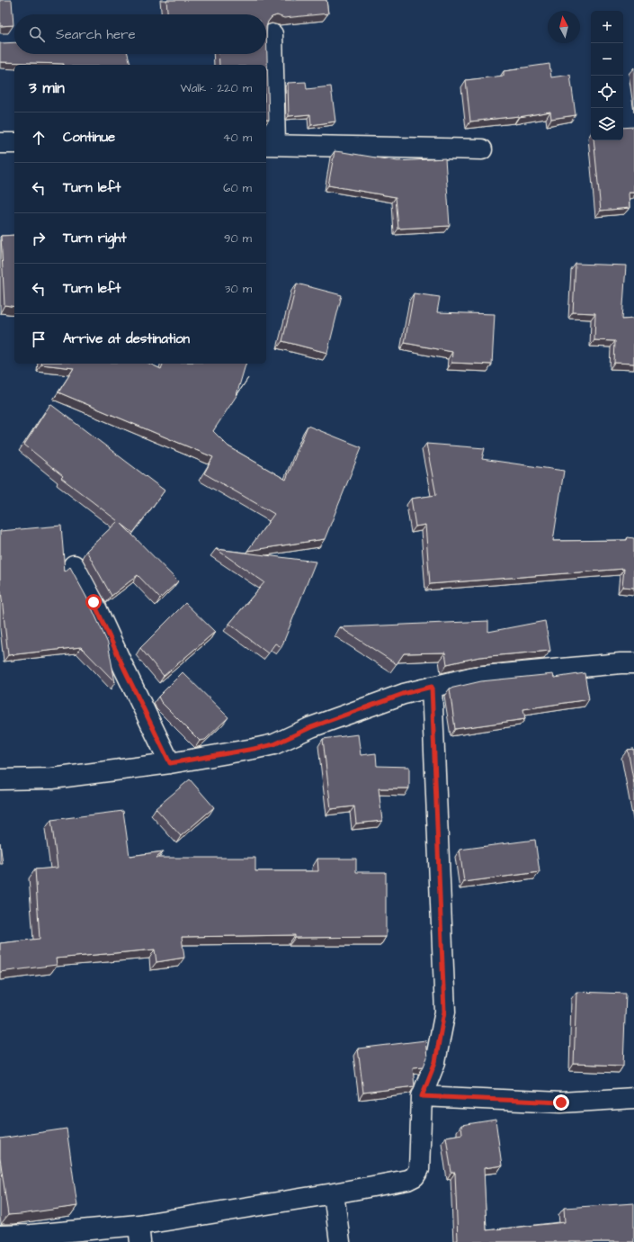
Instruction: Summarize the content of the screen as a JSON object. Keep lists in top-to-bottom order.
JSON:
{
  "north": "top",
  "page": {
    "map_buttons": ["+", "−"],
    "search": "Search here",
    "heading": ["3 min", "Walk · 220 m"],
    "list": [
      ["Continue", "40 m"],
      ["Turn left", "60 m"],
      ["Turn right", "90 m"],
      ["Turn left", "30 m"],
      "Arrive at destination"
    ]
  }
}
